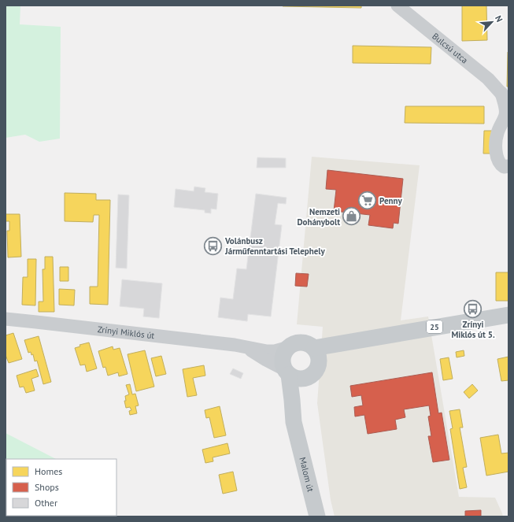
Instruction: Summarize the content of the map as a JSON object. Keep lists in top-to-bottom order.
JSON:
{
  "streets": {
    "main road": ["25", "Malom út"],
    "street": ["Bulcsú utca", "Zrínyi Miklós út"]
  },
  "crossings": [
    ["25", "Zrínyi Miklós út"],
    ["25", "Malom út"],
    ["Zrínyi Miklós út", "Malom út"]
  ],
  "places": {
    "supermarket": ["Penny"],
    "shop": ["Nemzeti Dohánybolt"],
    "bus stop": ["Volánbusz Járműfenntartási Telephely", "Zrínyi Miklós út 5."]
  },
  "legend": ["Homes", "Shops", "Other"],
  "north": "top right"
}
